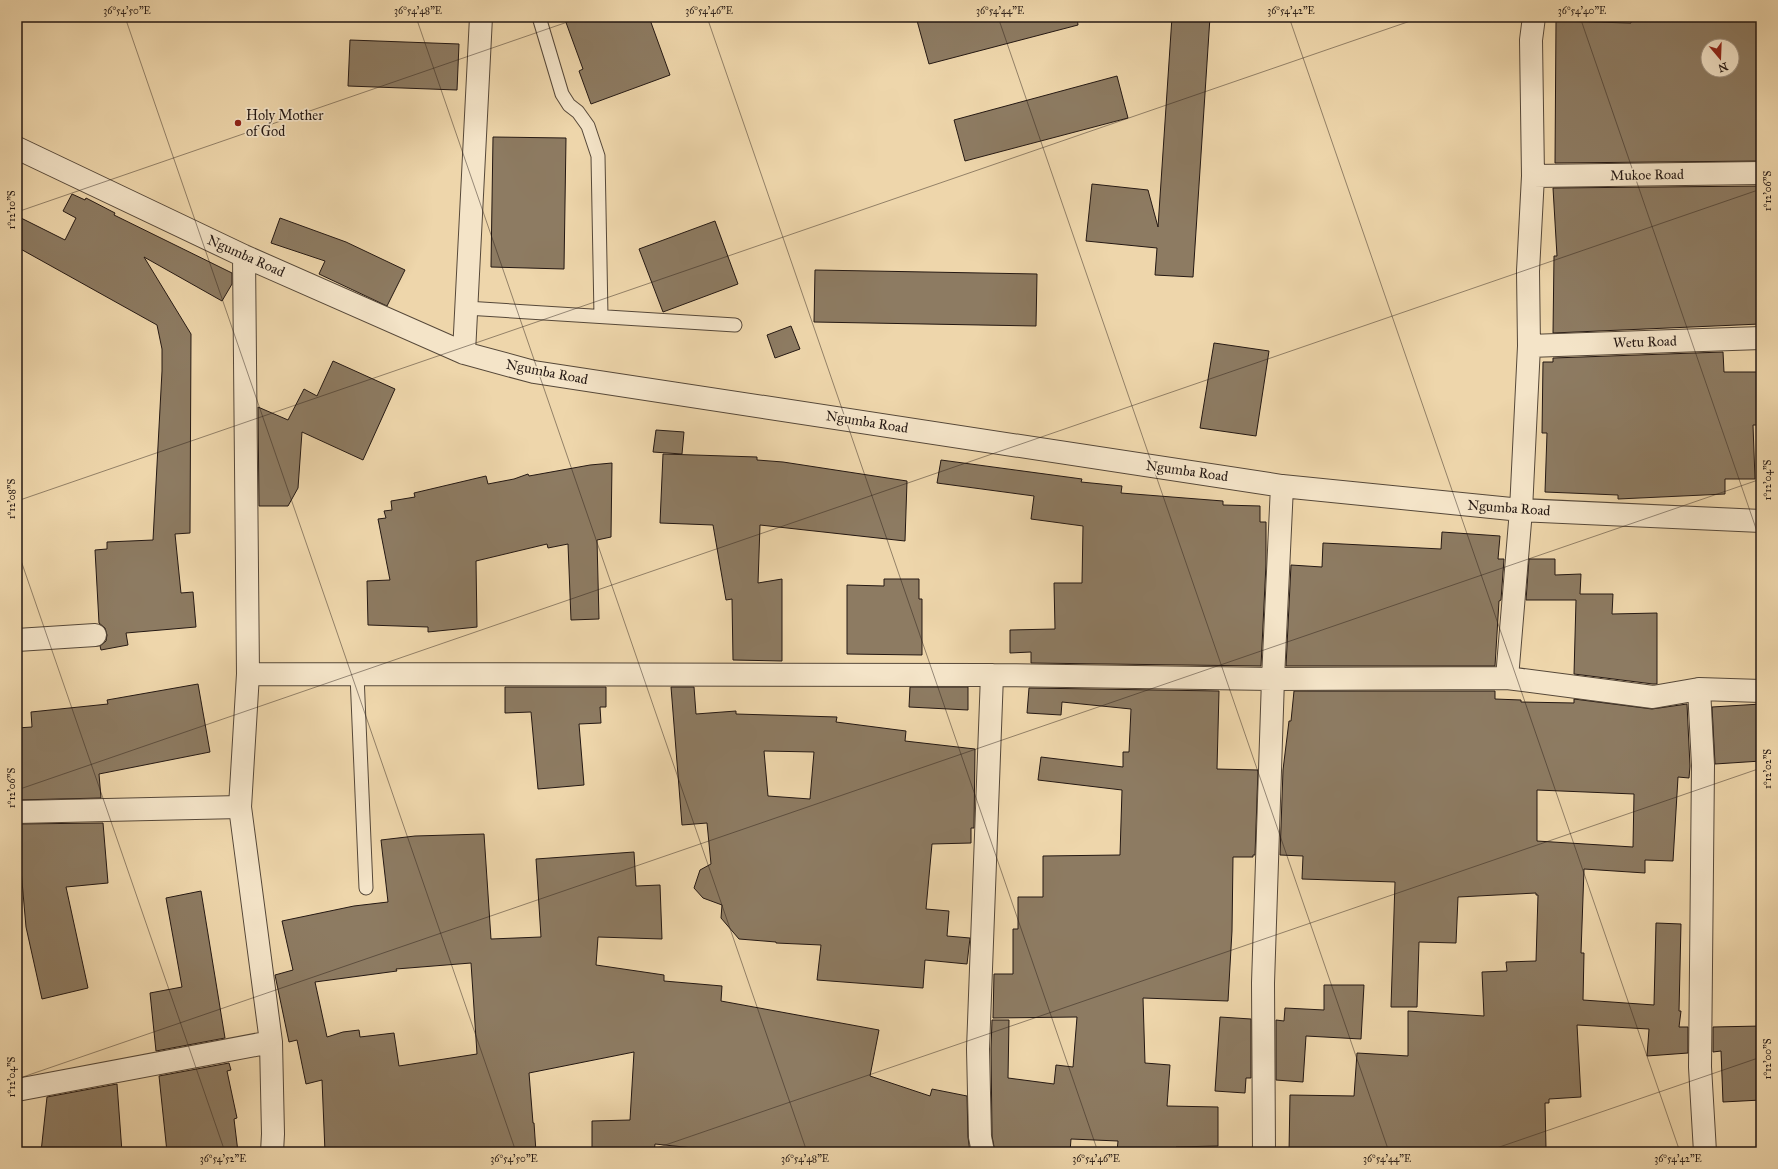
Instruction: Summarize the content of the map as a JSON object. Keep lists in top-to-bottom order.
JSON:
{
  "streets": {
    "street": ["Mukoe Road", "Ngumba Road", "Wetu Road"]
  },
  "places": ["Holy Mother of God"],
  "north": "bottom",
  "coordinates": [
    "36°54'50\"E",
    "36°54'48\"E",
    "36°54'46\"E",
    "36°54'44\"E",
    "36°54'42\"E",
    "36°54'40\"E",
    "1°12'06\"S",
    "1°12'10\"S",
    "1°12'04\"S",
    "1°12'08\"S",
    "1°12'02\"S",
    "1°12'00\"S",
    "36°54'52\"E"
  ]
}
